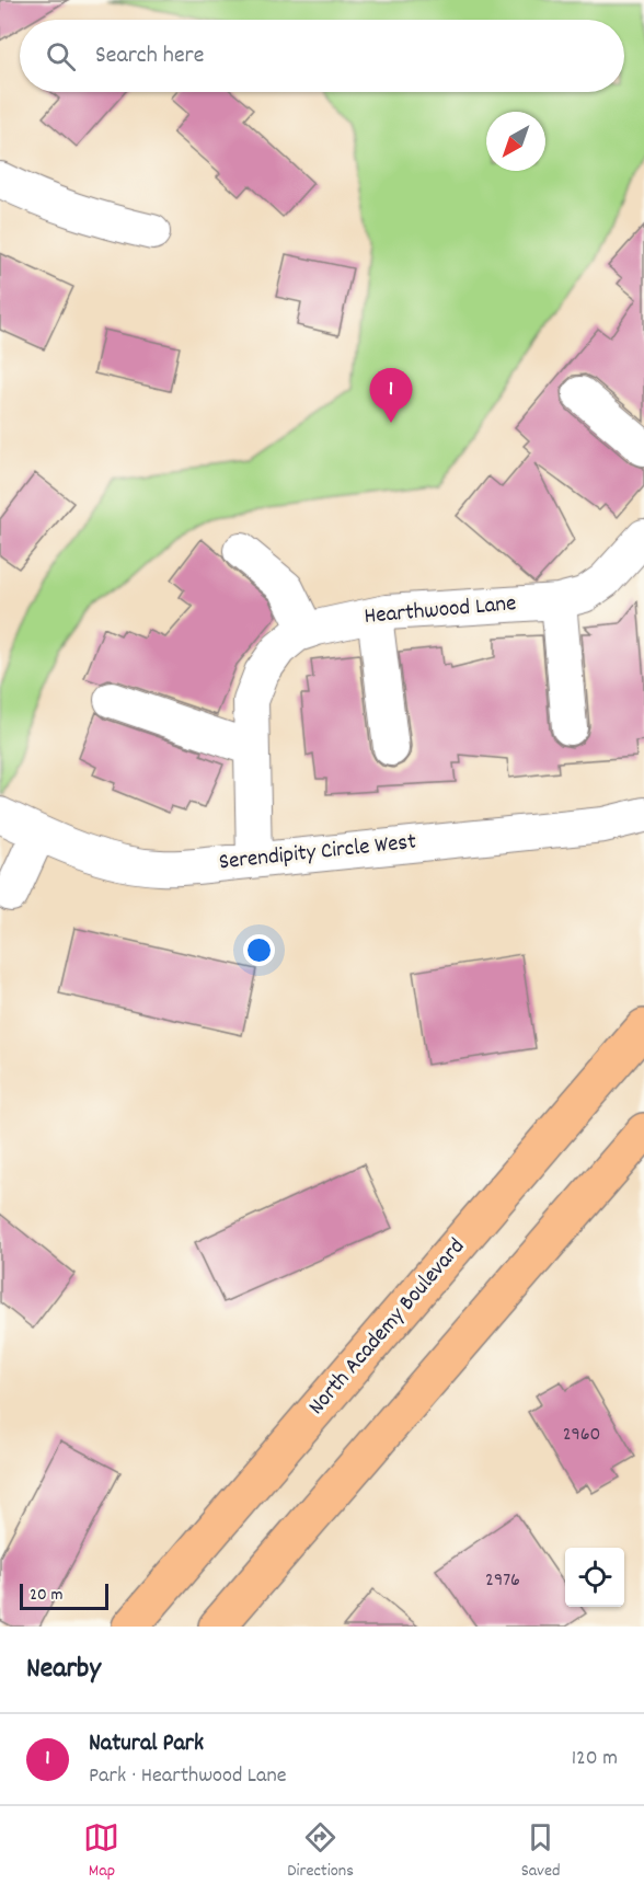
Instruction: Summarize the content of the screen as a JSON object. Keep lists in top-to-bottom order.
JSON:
{
  "streets": {
    "highway": ["North Academy Boulevard"],
    "street": ["Hearthwood Lane", "Serendipity Circle West"]
  },
  "crossings": [
    ["Hearthwood Lane", "Serendipity Circle West"]
  ],
  "house_numbers": ["2960", "2976"],
  "scale_bar": "20 m",
  "north": "bottom left",
  "page": {
    "search": "Search here",
    "pins": "1",
    "scale": "20 m",
    "heading": "Nearby",
    "list": [
      {
        "mark": "1",
        "name": "Natural Park",
        "note": "Park · Hearthwood Lane",
        "value": "120 m"
      }
    ],
    "nav": ["Map", "Directions", "Saved"]
  }
}
